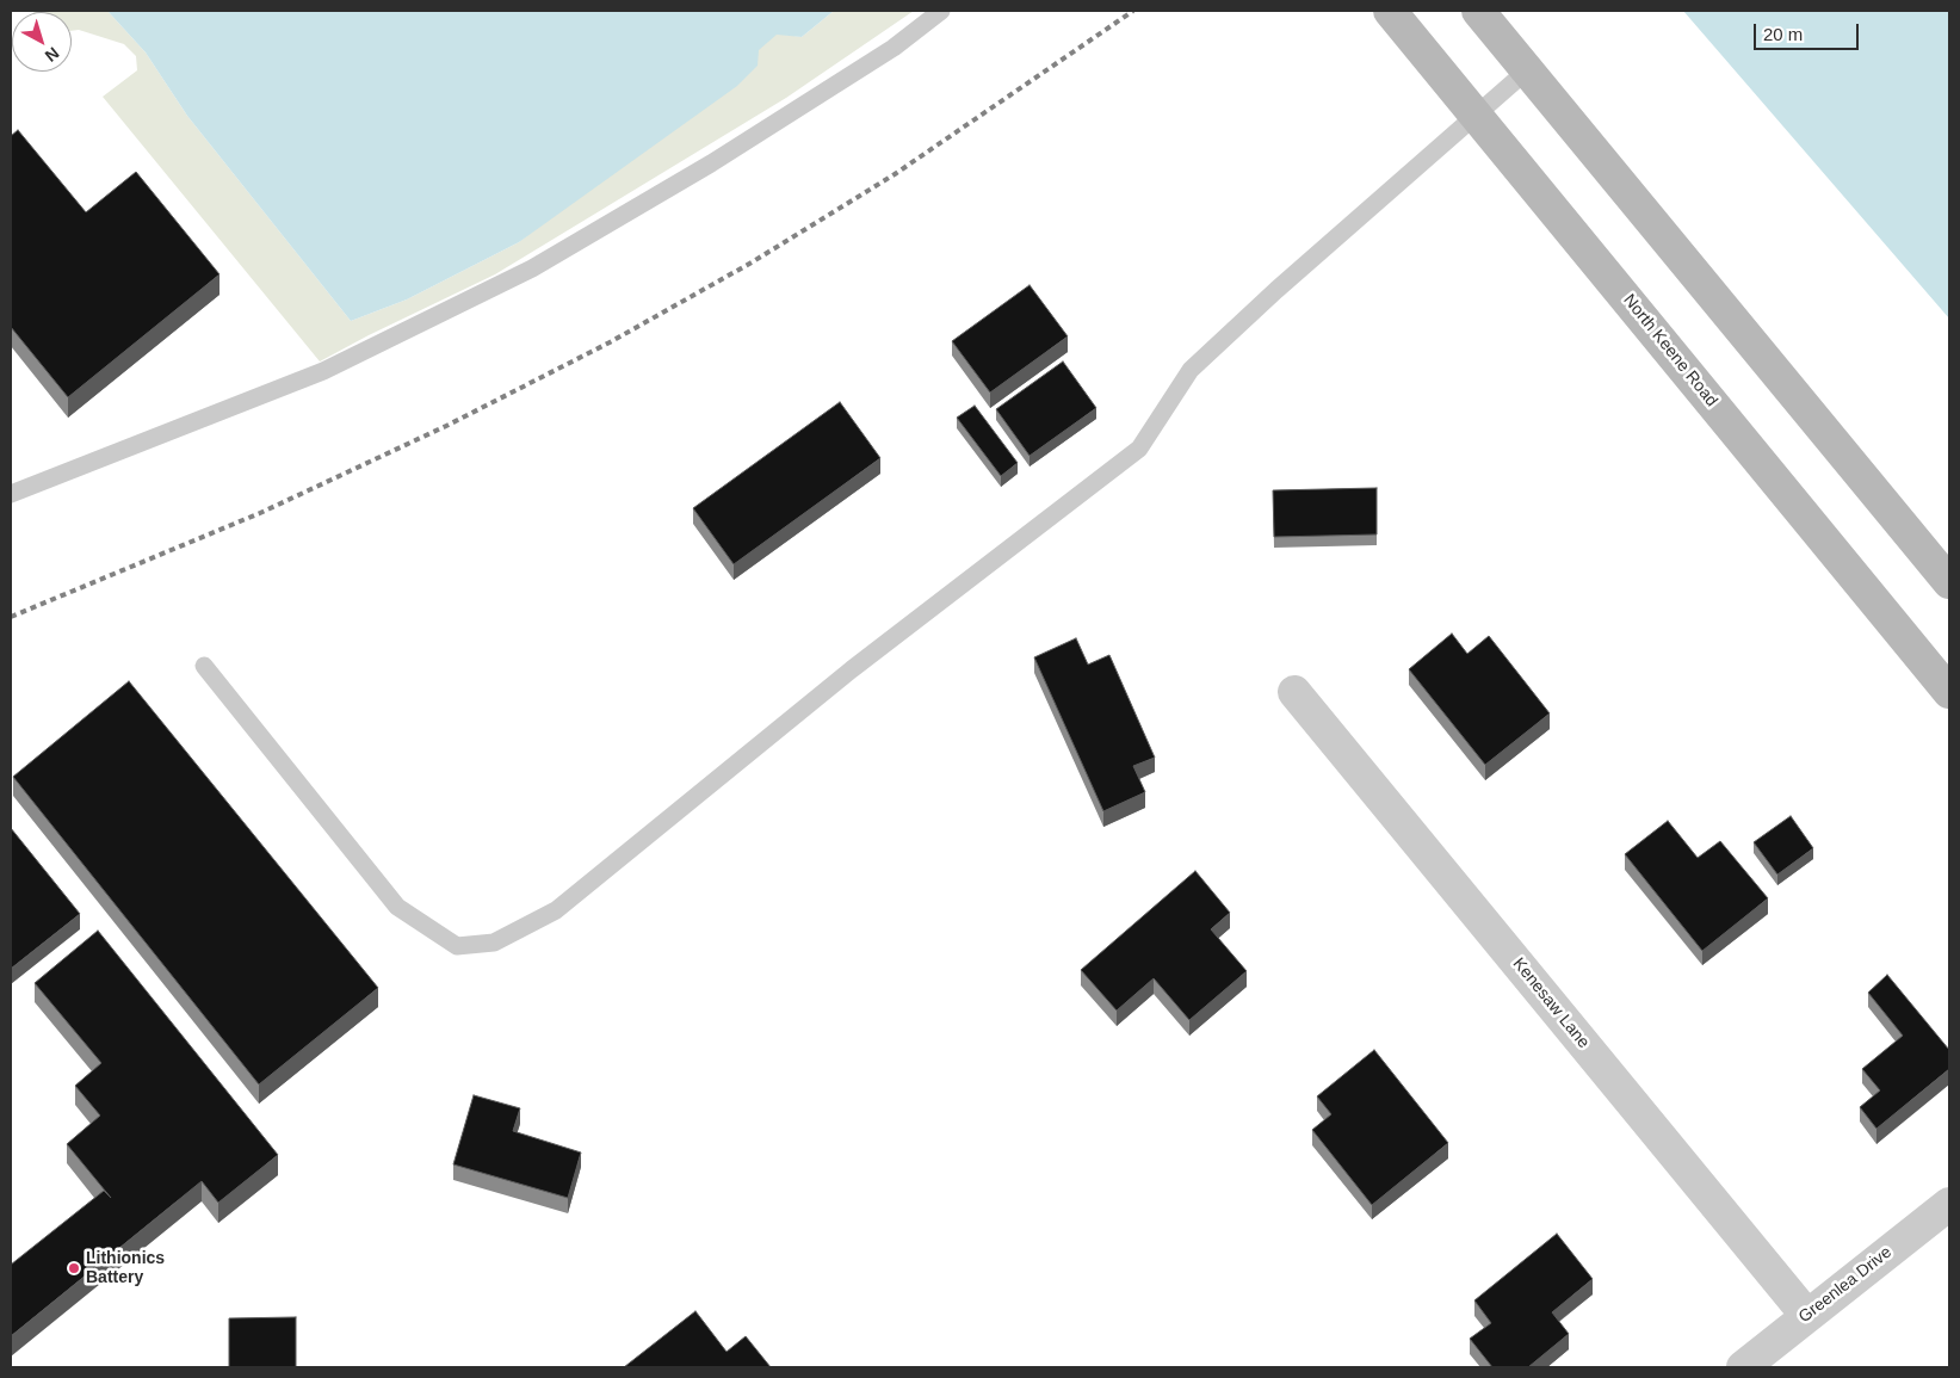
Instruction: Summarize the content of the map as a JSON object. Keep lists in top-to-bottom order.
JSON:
{
  "streets": {
    "main road": ["North Keene Road"],
    "street": ["Kenesaw Lane", "Greenlea Drive"]
  },
  "crossings": [
    ["Kenesaw Lane", "Greenlea Drive"]
  ],
  "places": ["Lithionics Battery"],
  "scale_bar": "20 m",
  "north": "bottom right"
}
